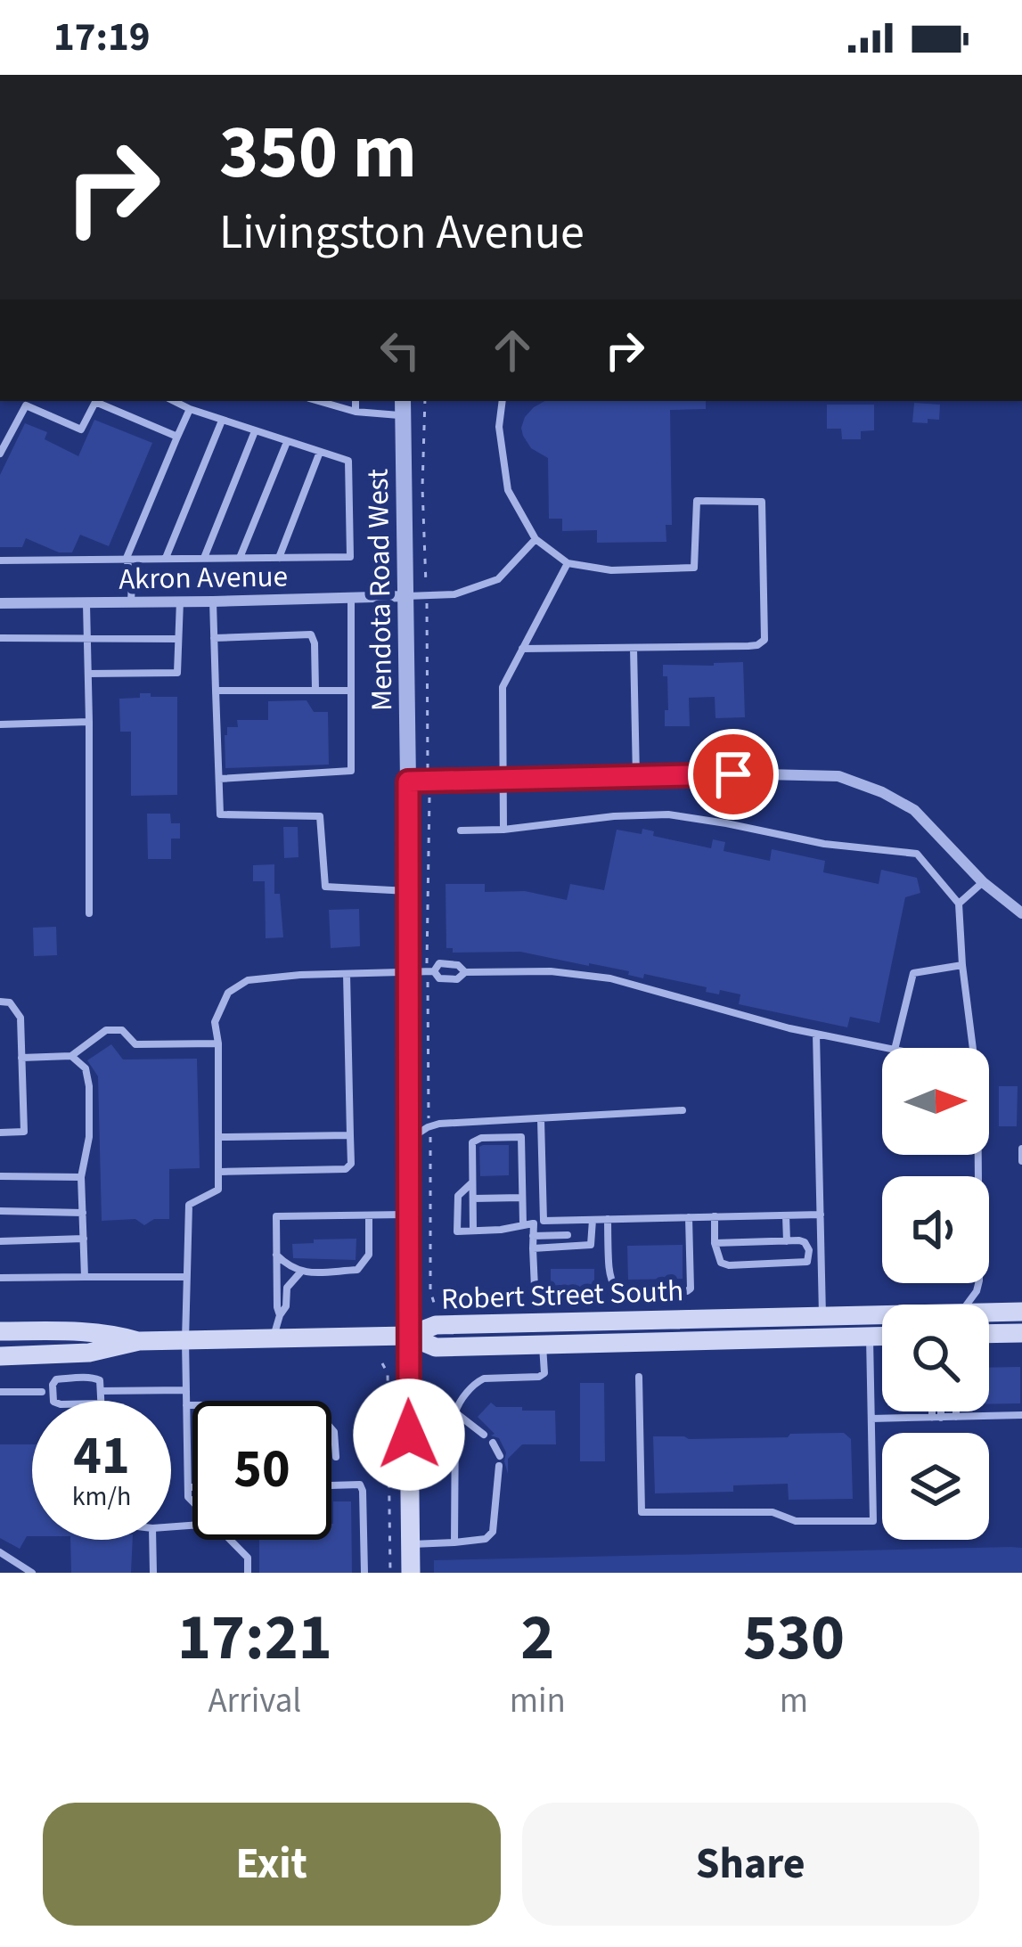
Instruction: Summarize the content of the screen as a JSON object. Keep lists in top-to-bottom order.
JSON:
{
  "streets": {
    "main road": ["Robert Street South"],
    "street": ["Akron Avenue", "Mendota Road West"]
  },
  "crossings": [
    ["Akron Avenue", "Mendota Road West"],
    ["Mendota Road West", "Robert Street South"]
  ],
  "north": "right",
  "page": {
    "status": "17:19",
    "turn": ["350 m", "Livingston Avenue"],
    "speed": "41 km/h",
    "limit": "50",
    "eta": [
      "17:21",
      "Arrival",
      "2",
      "min",
      "530",
      "m"
    ],
    "buttons": ["Exit", "Share"]
  }
}
